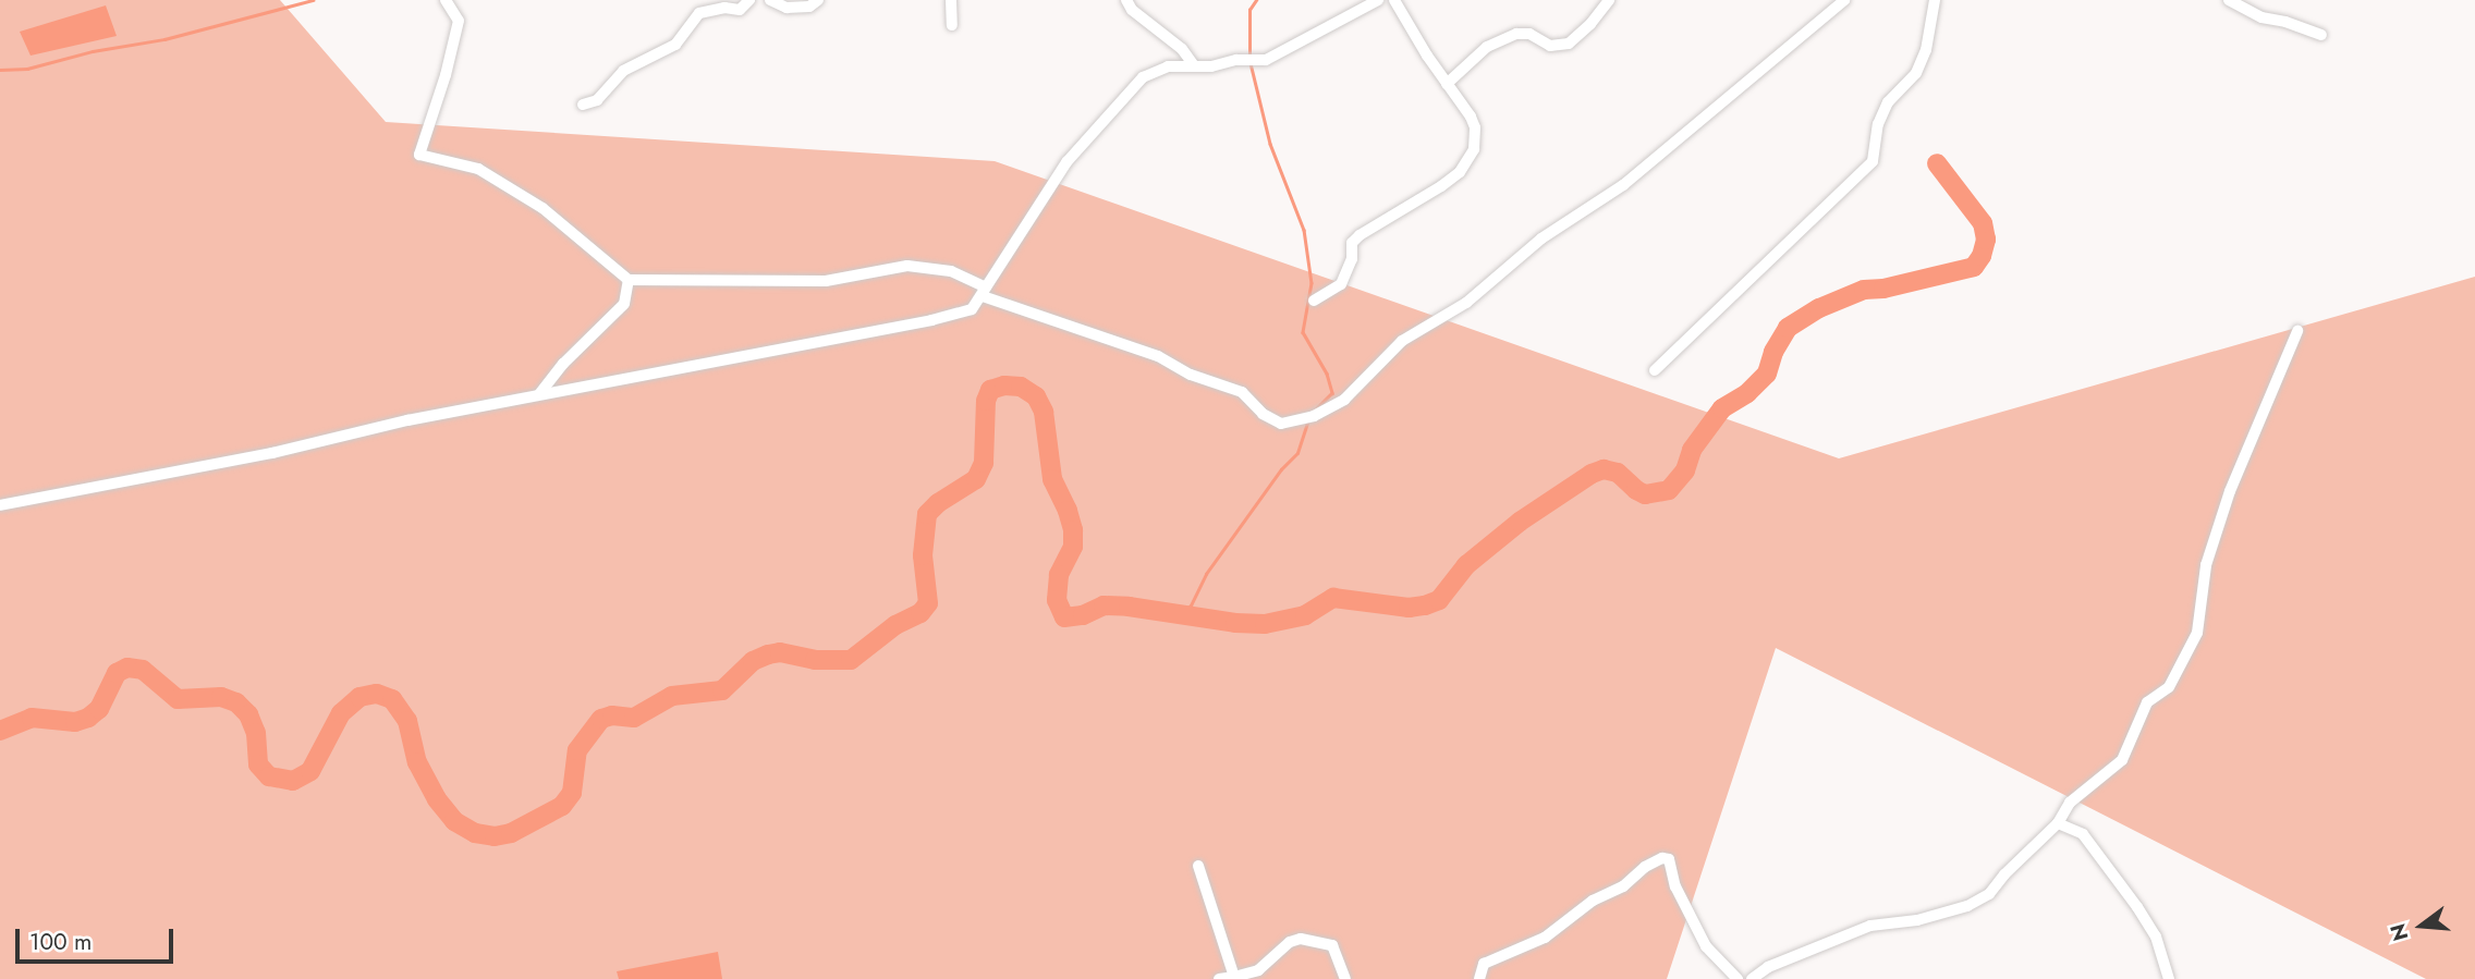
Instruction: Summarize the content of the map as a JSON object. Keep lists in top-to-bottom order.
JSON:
{
  "scale_bar": "100 m",
  "north": "left"
}
